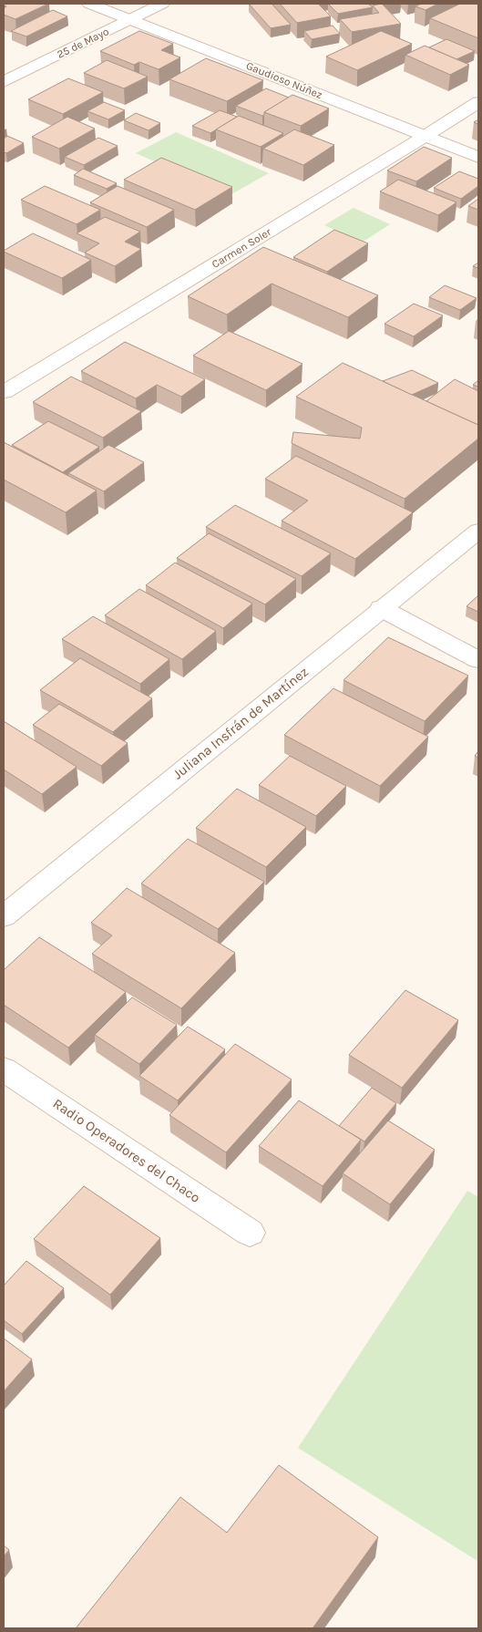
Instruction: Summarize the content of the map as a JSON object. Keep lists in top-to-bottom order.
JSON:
{
  "streets": {
    "street": [
      "25 de Mayo",
      "Gaudioso Núñez",
      "Carmen Soler",
      "Juliana Insfrán de Martínez",
      "Radio Operadores del Chaco"
    ]
  },
  "crossings": [
    ["25 de Mayo", "Gaudioso Núñez"],
    ["Gaudioso Núñez", "Carmen Soler"]
  ]
}
